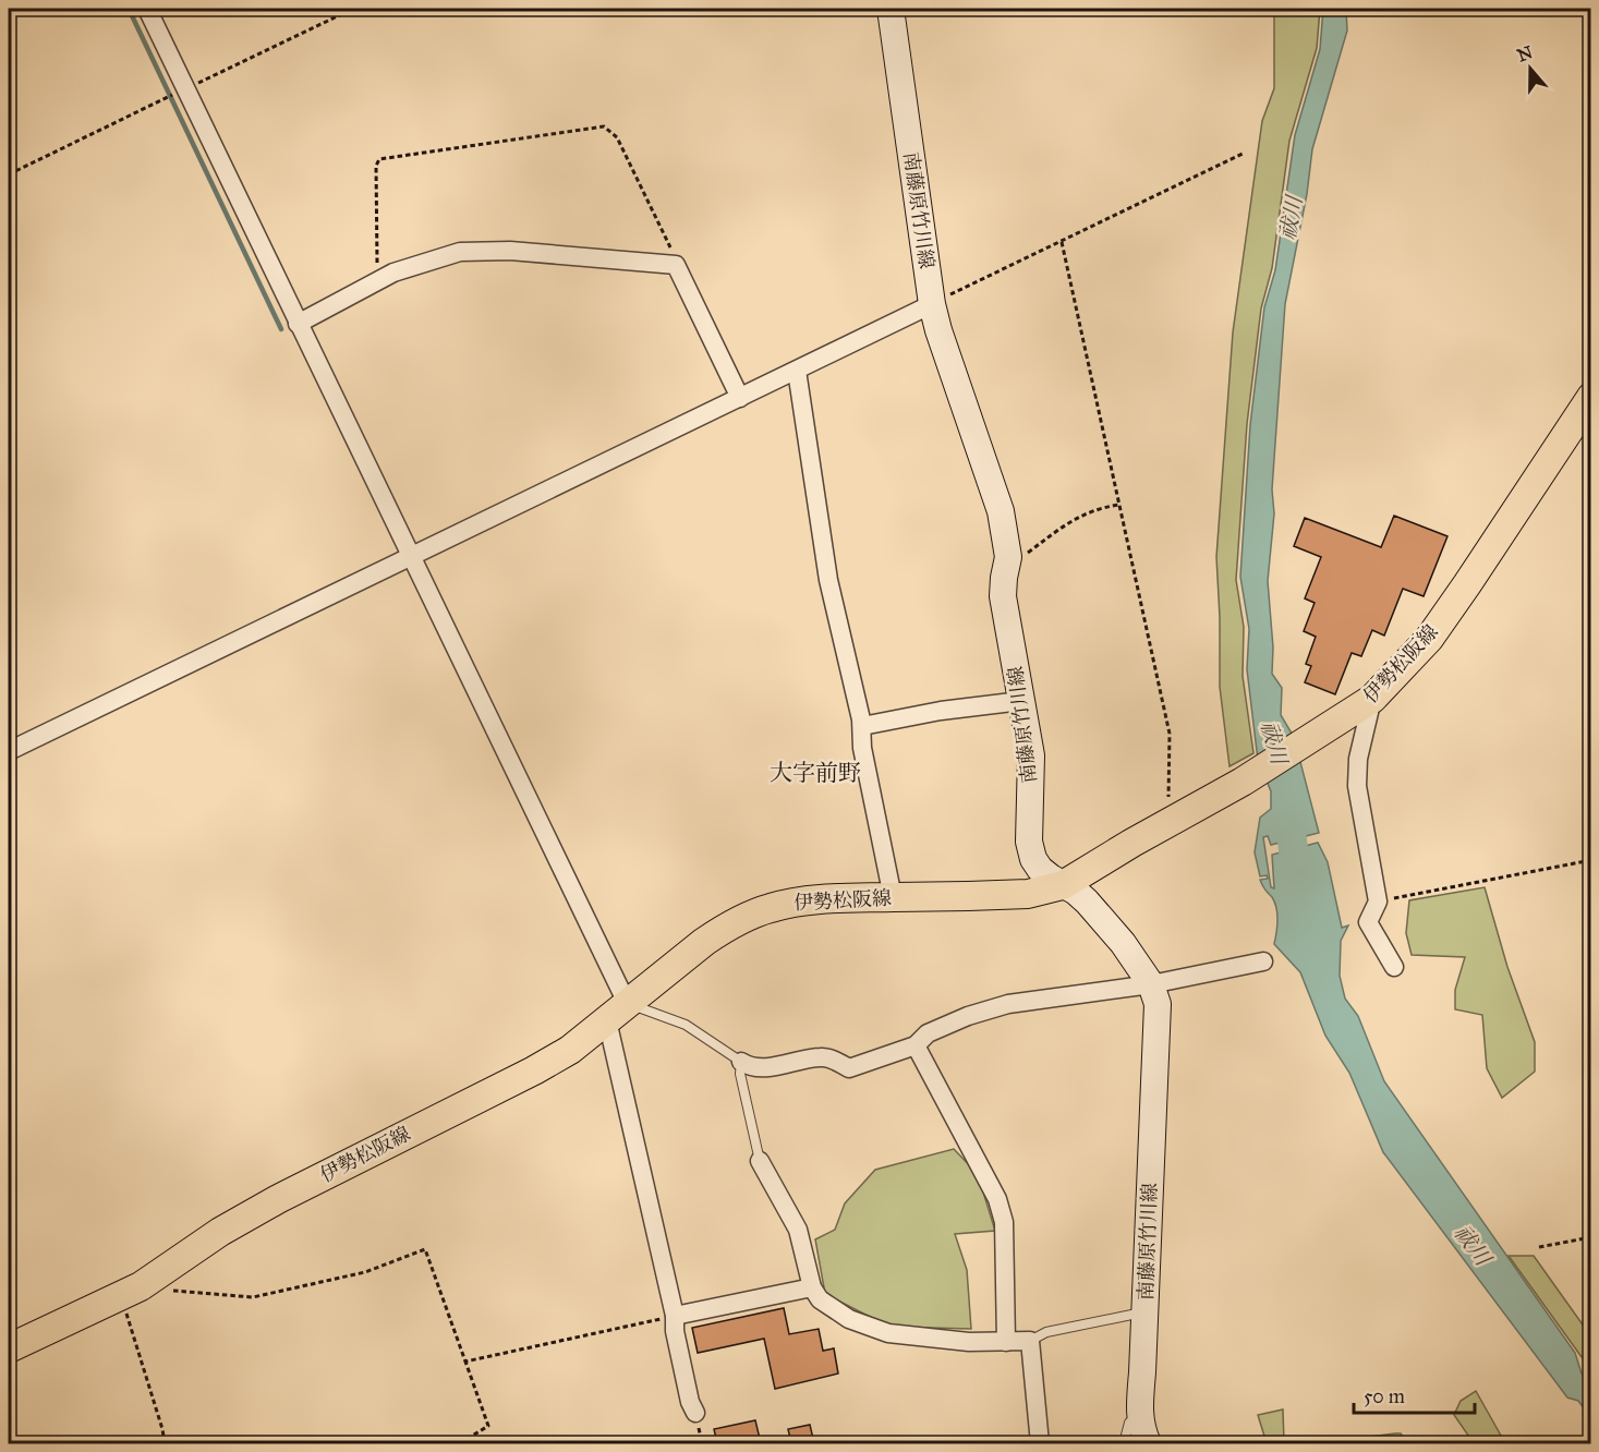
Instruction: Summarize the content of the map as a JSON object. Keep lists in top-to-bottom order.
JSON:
{
  "streets": {
    "main road": ["南藤原竹川線", "伊勢松阪線"]
  },
  "crossings": [
    ["南藤原竹川線", "伊勢松阪線"]
  ],
  "districts": ["大字前野"],
  "water": ["祓川"],
  "scale_bar": "50 m",
  "north": "top"
}
